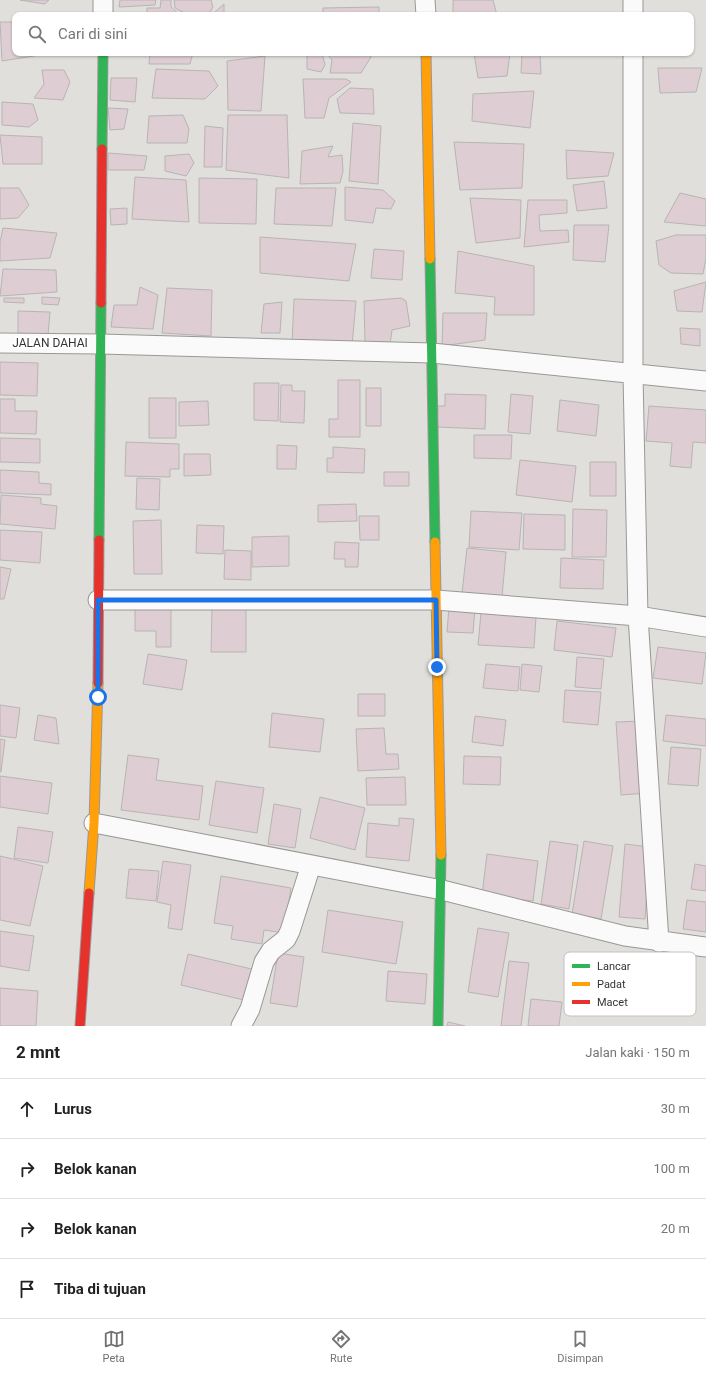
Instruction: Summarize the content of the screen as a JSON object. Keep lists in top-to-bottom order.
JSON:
{
  "streets": {
    "street": ["JALAN DAHAI"]
  },
  "legend": ["Lancar", "Padat", "Macet"],
  "page": {
    "search": "Cari di sini",
    "heading": ["2 mnt", "Jalan kaki · 150 m"],
    "list": [
      ["Lurus", "30 m"],
      ["Belok kanan", "100 m"],
      ["Belok kanan", "20 m"],
      "Tiba di tujuan"
    ],
    "nav": ["Peta", "Rute", "Disimpan"]
  }
}
